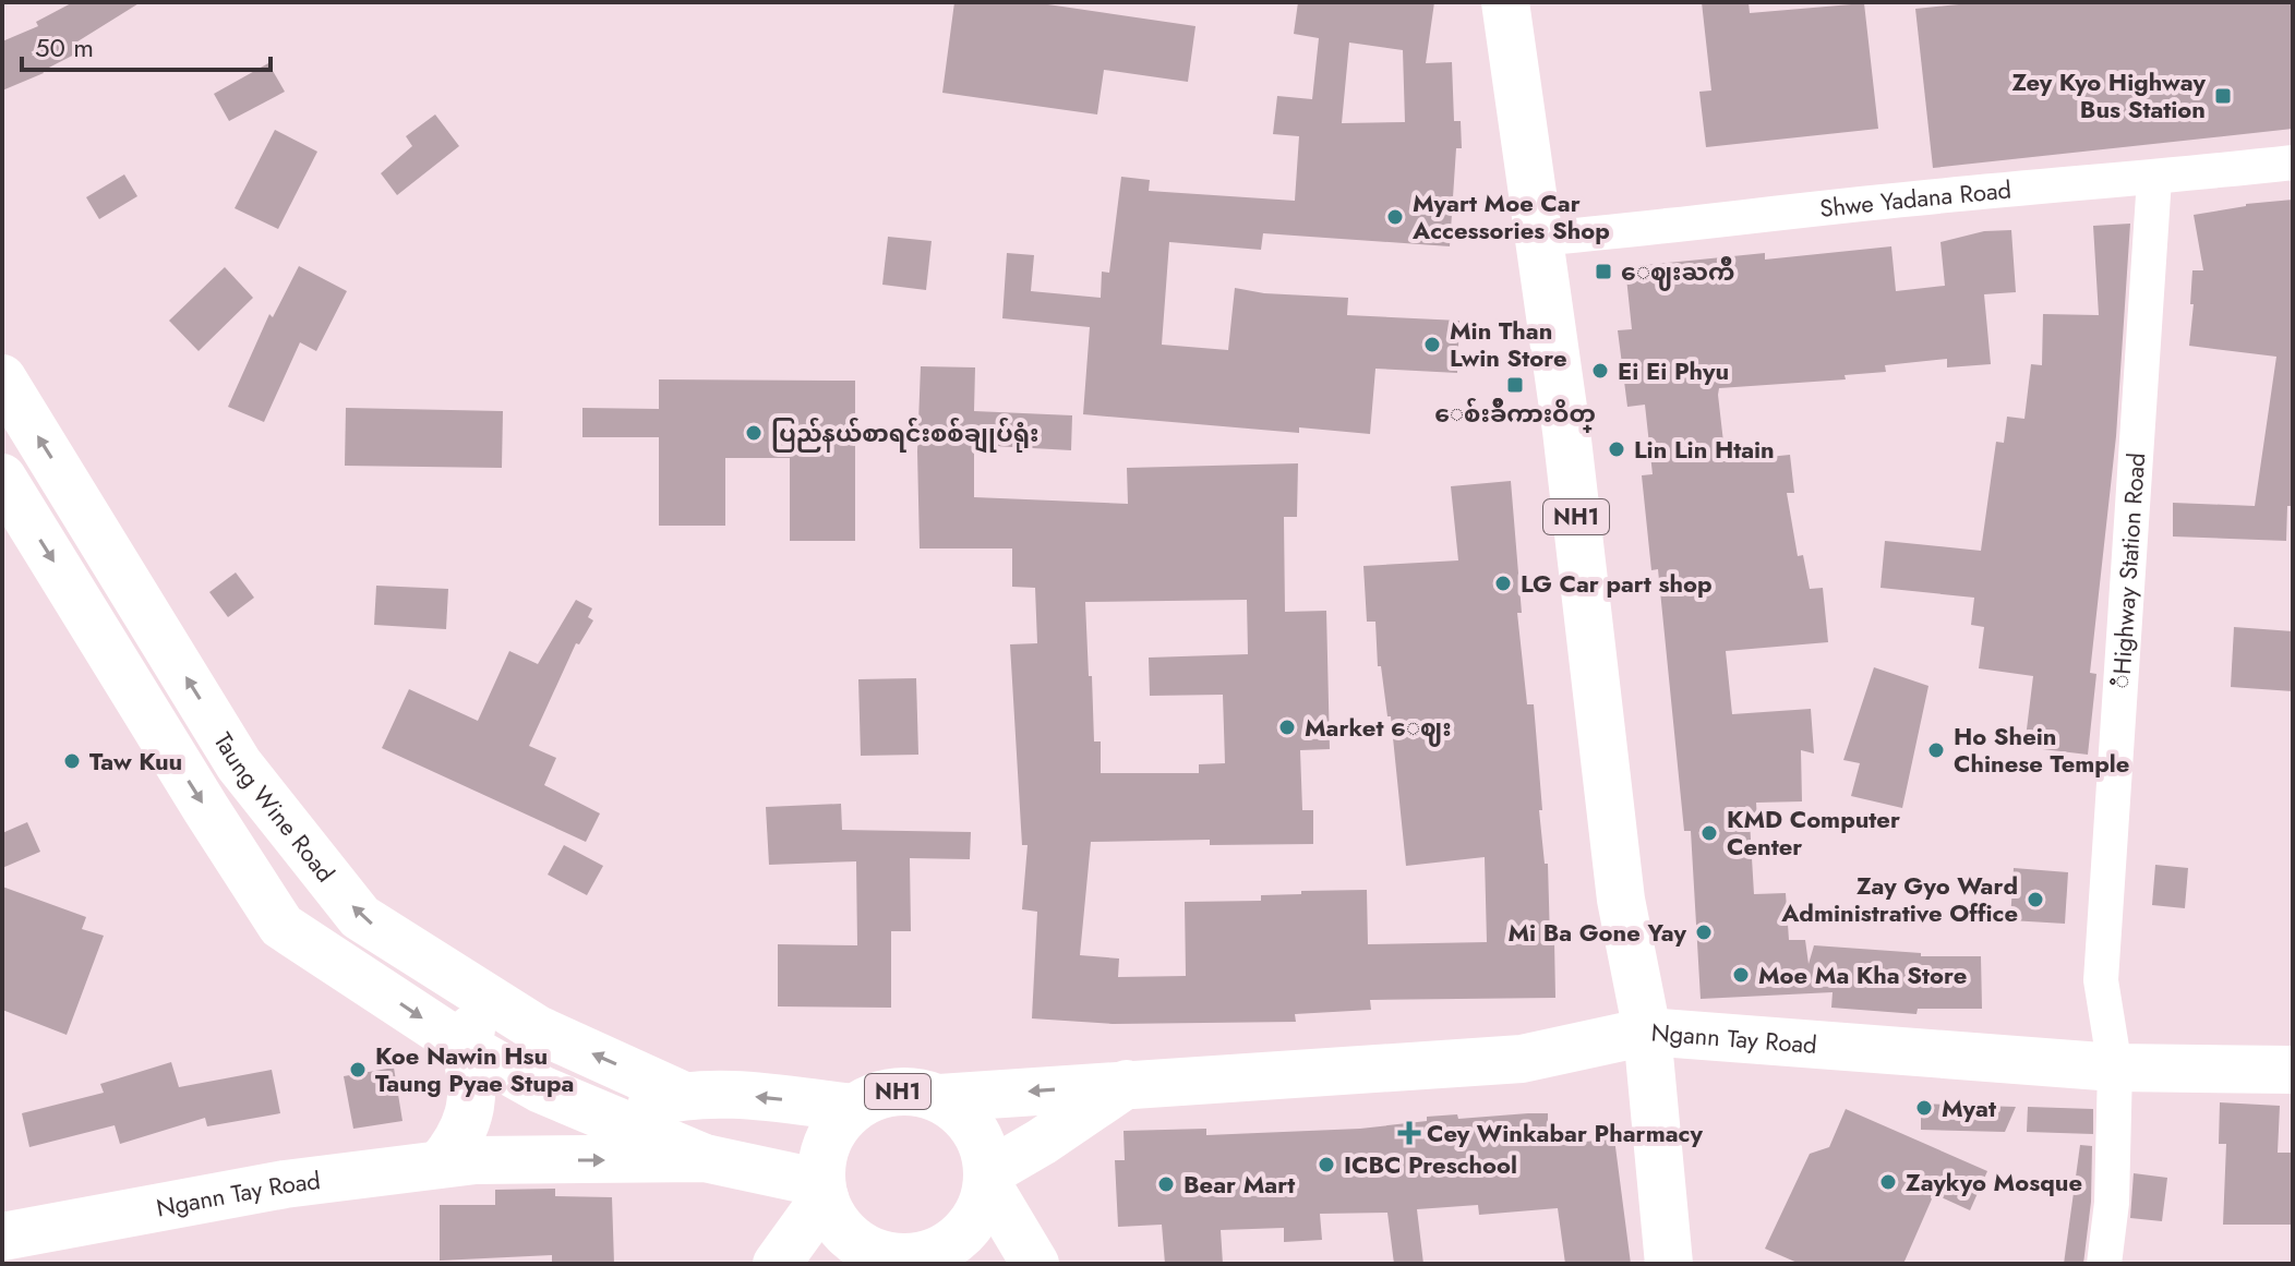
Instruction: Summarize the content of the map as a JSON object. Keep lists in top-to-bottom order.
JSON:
{
  "streets": {
    "main road": ["NH1", "Taung Wine Road", "Ngann Tay Road"],
    "street": ["Shwe Yadana Road", "ံံံံHighway Station Road"]
  },
  "crossings": [
    ["Shwe Yadana Road", "NH1"],
    ["Shwe Yadana Road", "ံံံံHighway Station Road"],
    ["NH1", "Ngann Tay Road"],
    ["ံံံံHighway Station Road", "Ngann Tay Road"]
  ],
  "places": {
    "transit": ["Zey Kyo Highway Bus Station", "ေဈးႀကိဳ", "ေစ်းခ်ဳိကားဝိတ္"],
    "other": [
      "Myart Moe Car Accessories Shop",
      "Min Than Lwin Store",
      "Ei Ei Phyu",
      "ပြည်နယ်စာရင်းစစ်ချုပ်ရုံး",
      "Lin Lin Htain",
      "LG Car part shop",
      "Market ေဈး",
      "Ho Shein Chinese Temple",
      "Taw Kuu",
      "KMD Computer Center",
      "Zay Gyo Ward Administrative Office",
      "Mi Ba Gone Yay",
      "Moe Ma Kha Store",
      "Koe Nawin Hsu Taung Pyae Stupa",
      "Myat",
      "ICBC Preschool",
      "Zaykyo Mosque",
      "Bear Mart"
    ],
    "health": ["Cey Winkabar Pharmacy"]
  },
  "scale_bar": "50 m"
}
